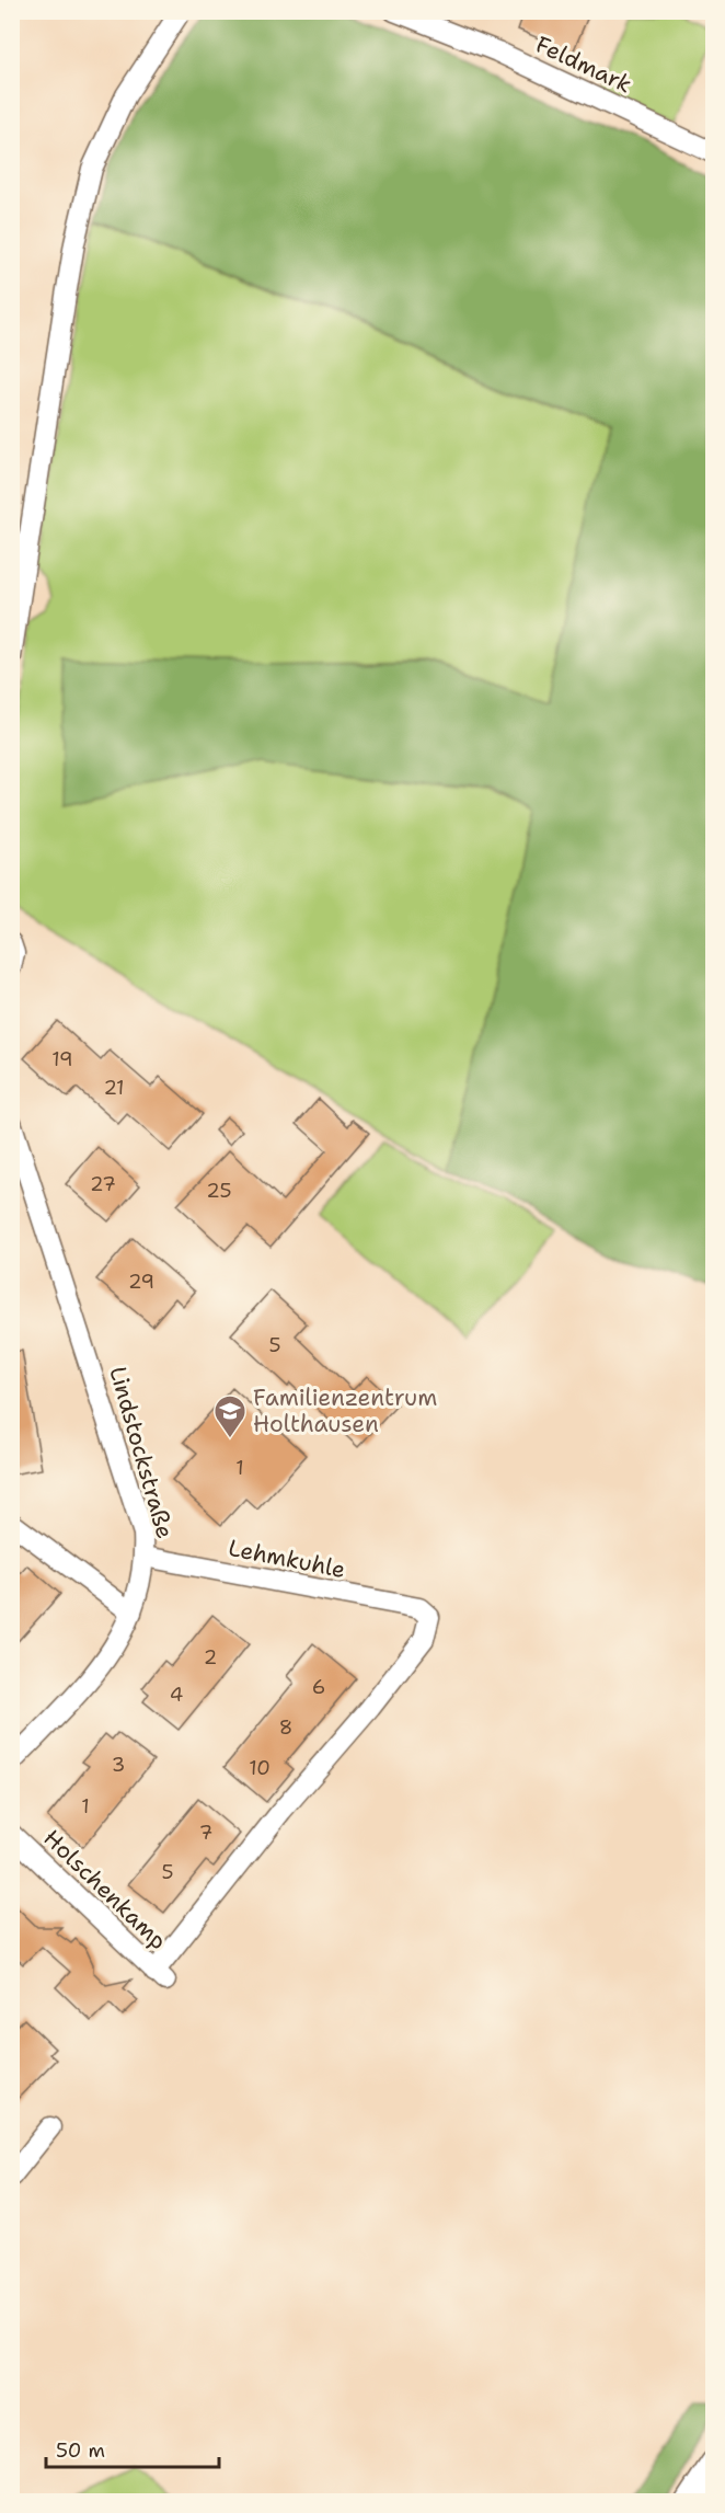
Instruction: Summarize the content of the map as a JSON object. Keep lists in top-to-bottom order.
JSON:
{
  "streets": {
    "street": [
      "Feldmark",
      "Lindstockstraße",
      "Lehmkuhle",
      "Holschenkamp"
    ]
  },
  "crossings": [
    ["Lindstockstraße", "Lehmkuhle"],
    ["Lehmkuhle", "Holschenkamp"]
  ],
  "places": {
    "school or university": ["Familienzentrum Holthausen"]
  },
  "house_numbers": [
    "19",
    "21",
    "27",
    "25",
    "29",
    "5",
    "1",
    "2",
    "6",
    "4",
    "8",
    "3",
    "10",
    "1",
    "7",
    "5"
  ],
  "scale_bar": "50 m"
}
